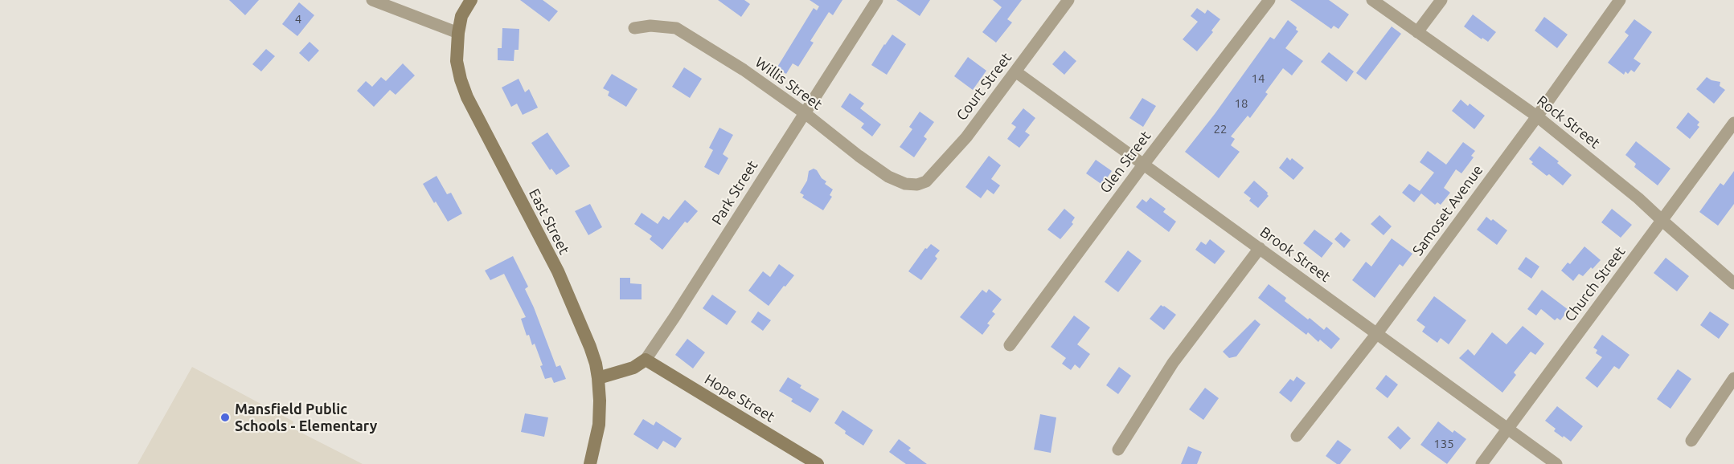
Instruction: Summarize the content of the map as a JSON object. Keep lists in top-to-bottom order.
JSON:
{
  "streets": {
    "main road": ["Park Street", "East Street", "Hope Street"],
    "street": [
      "Willis Street",
      "Court Street",
      "Rock Street",
      "Glen Street",
      "Samoset Avenue",
      "Brook Street",
      "Church Street"
    ]
  },
  "crossings": [
    ["Willis Street", "Court Street"],
    ["Willis Street", "Park Street"],
    ["Court Street", "Brook Street"],
    ["Rock Street", "Samoset Avenue"],
    ["Rock Street", "Church Street"],
    ["Glen Street", "Brook Street"],
    ["Park Street", "East Street"],
    ["Park Street", "Hope Street"],
    ["Samoset Avenue", "Brook Street"],
    ["Brook Street", "Church Street"]
  ],
  "places": ["Mansfield Public Schools - Elementary"],
  "house_numbers": [
    "4",
    "14",
    "18",
    "22",
    "135"
  ]
}
